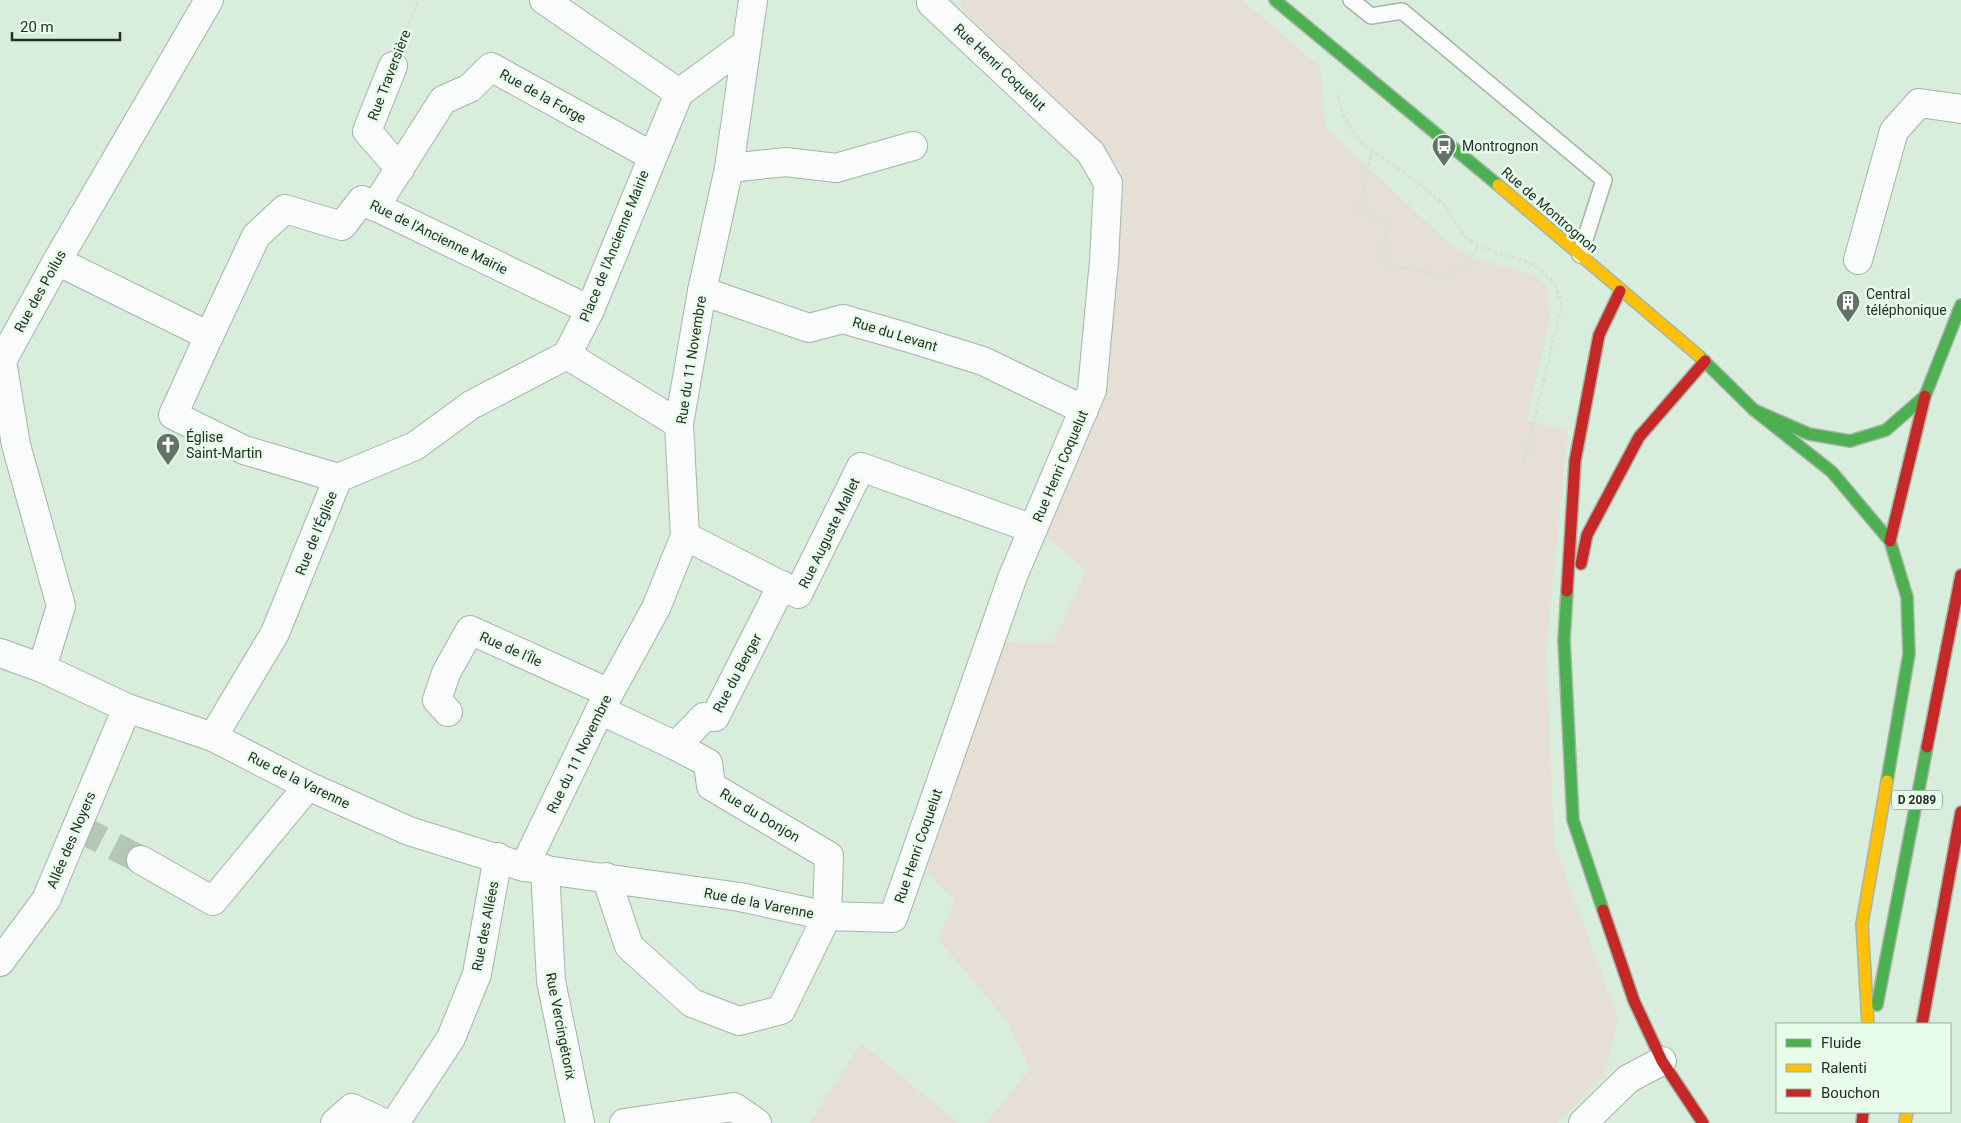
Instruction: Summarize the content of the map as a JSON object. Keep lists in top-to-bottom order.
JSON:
{
  "streets": {
    "main road": ["Rue de Montrognon", "D 2089"],
    "street": [
      "Rue Henri Coquelut",
      "Rue Traversière",
      "Rue de la Forge",
      "Rue de l'Ancienne Mairie",
      "Place de l'Ancienne Mairie",
      "Rue des Poilus",
      "Rue du Levant",
      "Rue du 11 Novembre",
      "Rue de l'Église",
      "Rue Auguste Mallet",
      "Rue de l'Île",
      "Rue du Berger",
      "Rue de la Varenne",
      "Rue du Donjon",
      "Allée des Noyers",
      "Rue des Allées",
      "Rue Vercingétorix"
    ]
  },
  "crossings": [
    ["Rue Henri Coquelut", "Rue du Levant"],
    ["Rue Henri Coquelut", "Rue Auguste Mallet"],
    ["Rue Henri Coquelut", "Rue de la Varenne"],
    ["Rue Henri Coquelut", "Rue du Donjon"],
    ["Rue Traversière", "Rue de la Forge"],
    ["Rue de la Forge", "Rue de l'Ancienne Mairie"],
    ["Rue de la Forge", "Place de l'Ancienne Mairie"],
    ["Rue de l'Ancienne Mairie", "Place de l'Ancienne Mairie"],
    ["Place de l'Ancienne Mairie", "Rue de l'Église"],
    ["Rue des Poilus", "Rue de la Varenne"],
    ["Rue du Levant", "Rue du 11 Novembre"],
    ["Rue du 11 Novembre", "Rue Auguste Mallet"],
    ["Rue du 11 Novembre", "Rue de l'Île"],
    ["Rue du 11 Novembre", "Rue de la Varenne"],
    ["Rue du 11 Novembre", "Rue du Donjon"],
    ["Rue du 11 Novembre", "Rue Vercingétorix"],
    ["Rue de l'Église", "Rue de la Varenne"],
    ["Rue Auguste Mallet", "Rue du Berger"],
    ["Rue de l'Île", "Rue du Donjon"],
    ["Rue du Berger", "Rue du Donjon"],
    ["Rue de la Varenne", "Rue du Donjon"],
    ["Rue de la Varenne", "Allée des Noyers"],
    ["Rue de la Varenne", "Rue des Allées"],
    ["Rue de la Varenne", "Rue Vercingétorix"]
  ],
  "places": {
    "bus stop": ["Montrognon"],
    "building": ["Central téléphonique"],
    "church": ["Église Saint-Martin"]
  },
  "legend": ["Fluide", "Ralenti", "Bouchon"],
  "scale_bar": "20 m"
}
